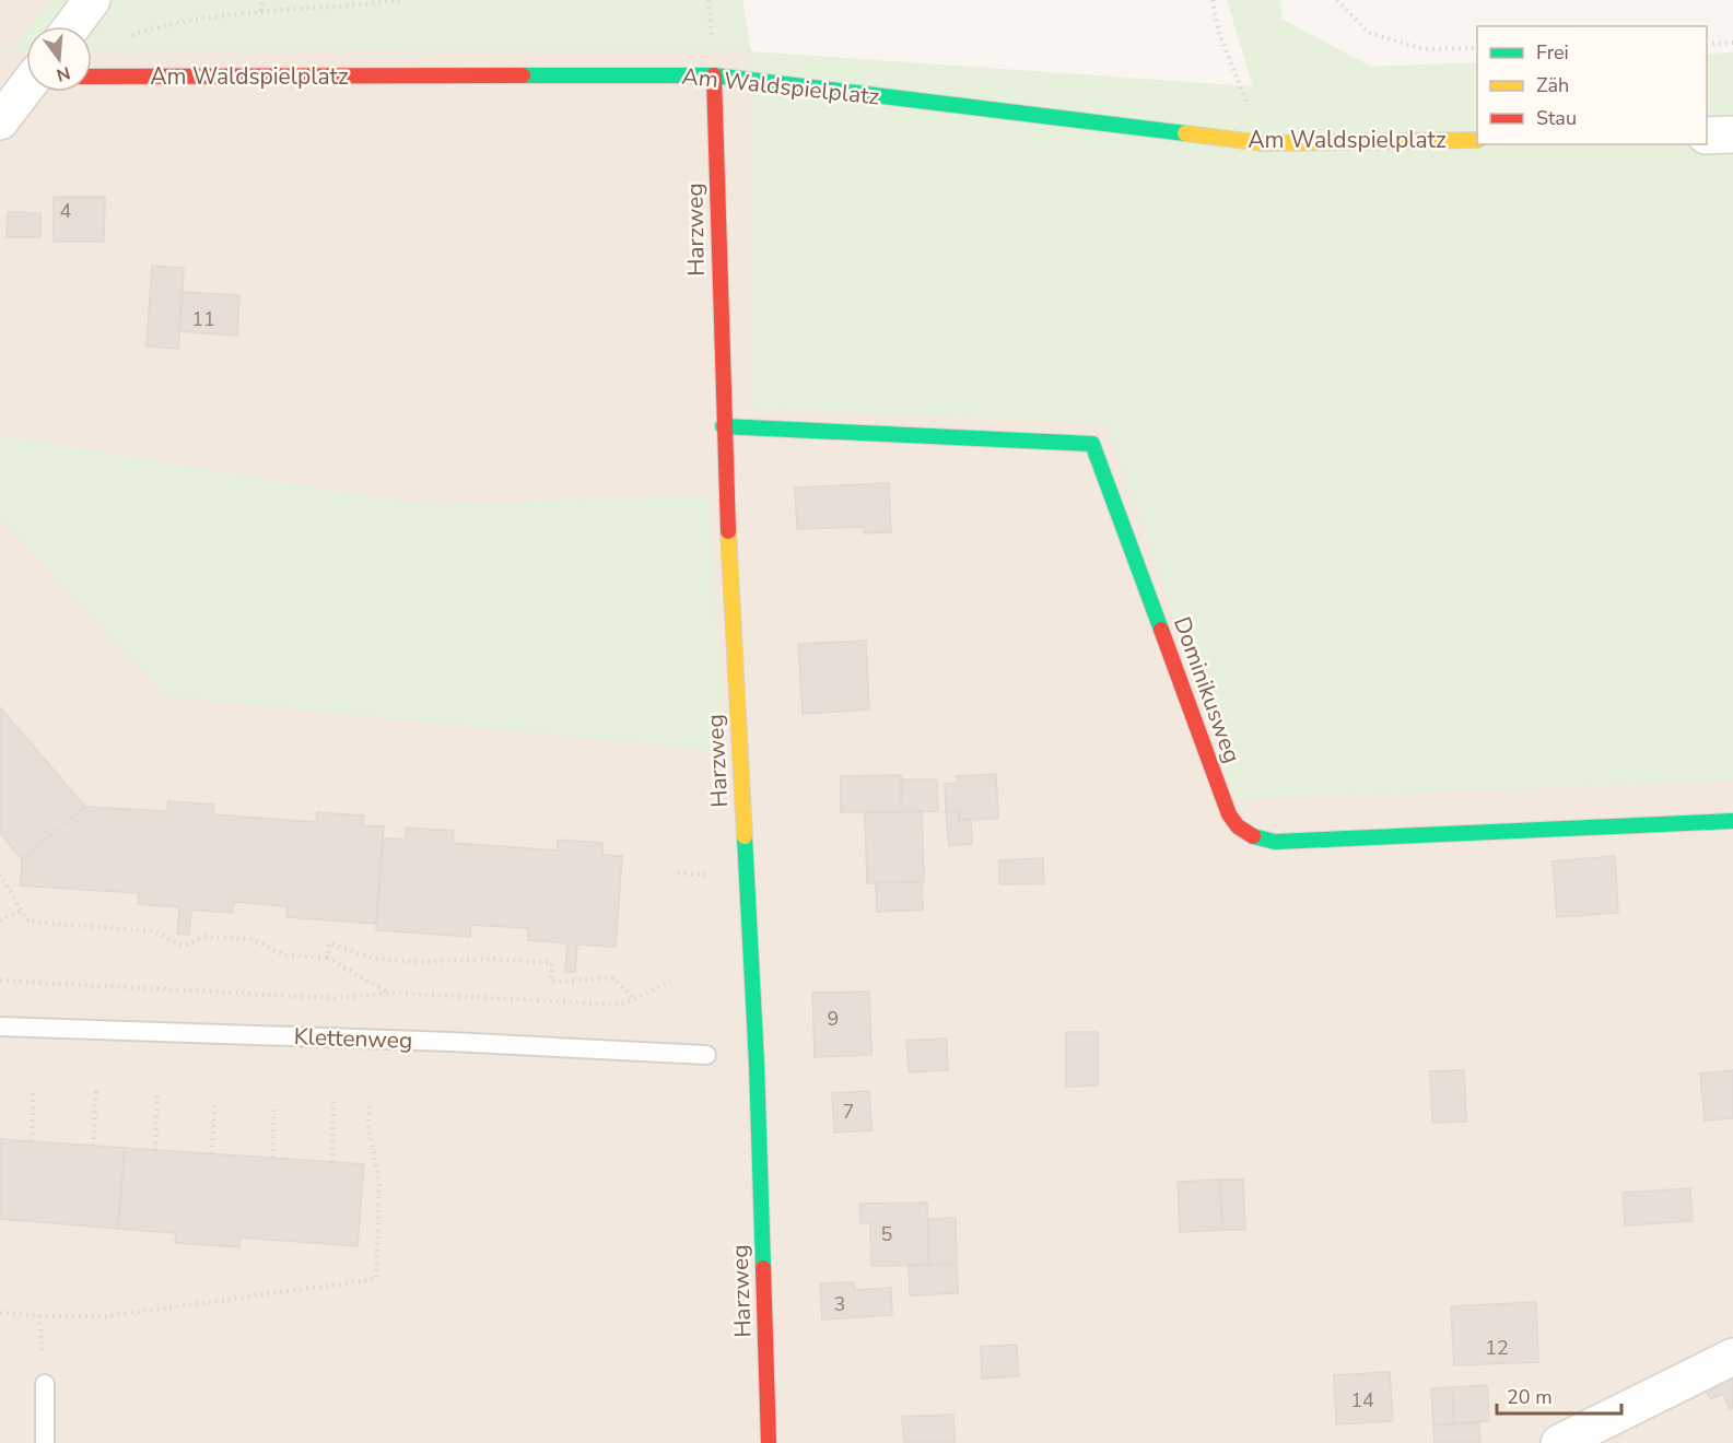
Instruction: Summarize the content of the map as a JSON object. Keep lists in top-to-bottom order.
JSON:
{
  "streets": {
    "street": ["Am Waldspielplatz", "Harzweg", "Dominikusweg"],
    "lane": ["Klettenweg"]
  },
  "crossings": [
    ["Am Waldspielplatz", "Harzweg"],
    ["Harzweg", "Dominikusweg"]
  ],
  "house_numbers": [
    "4",
    "11",
    "9",
    "7",
    "5",
    "3",
    "12",
    "14"
  ],
  "legend": ["Frei", "Zäh", "Stau"],
  "scale_bar": "20 m",
  "north": "bottom"
}
